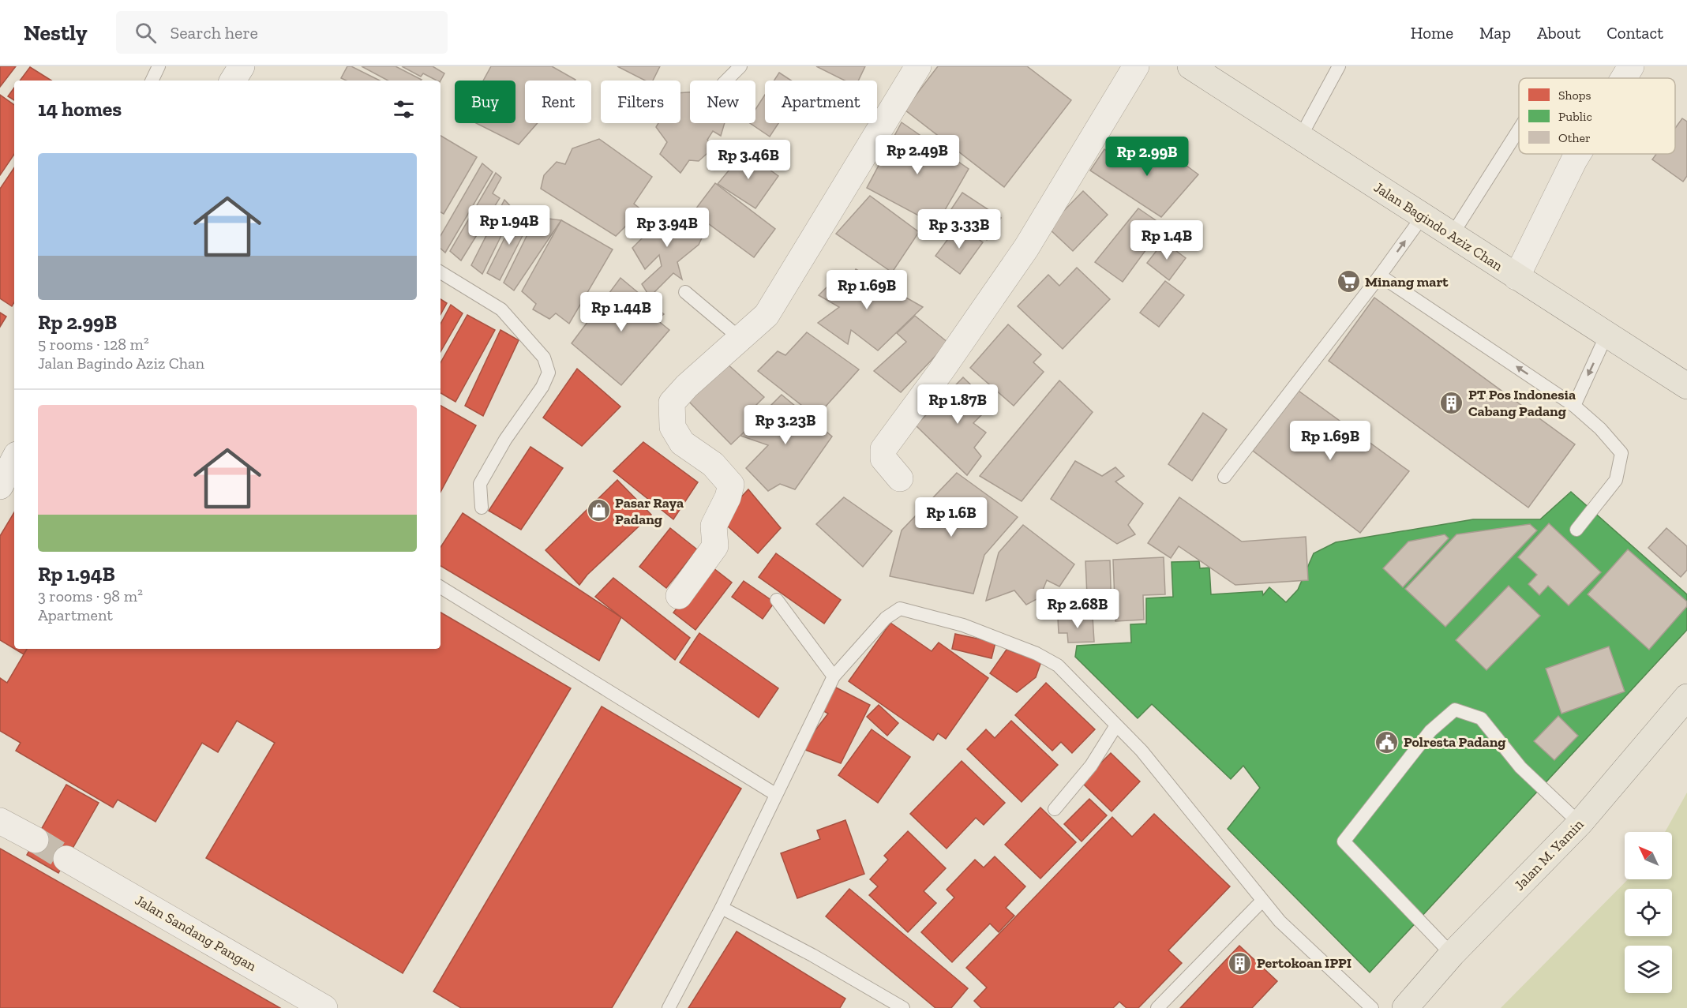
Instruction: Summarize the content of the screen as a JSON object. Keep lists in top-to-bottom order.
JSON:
{
  "streets": {
    "main road": ["Jalan Bagindo Aziz Chan", "Jalan M. Yamin"],
    "street": ["Jalan Sandang Pangan"]
  },
  "places": {
    "supermarket": ["Minang mart"],
    "building": ["PT Pos Indonesia Cabang Padang", "Pertokoan IPPI"],
    "shop": ["Pasar Raya Padang"],
    "public building": ["Polresta Padang"]
  },
  "legend": ["Shops", "Public", "Other"],
  "north": "top left",
  "page": {
    "header": "Nestly",
    "search": "Search here",
    "nav": [
      "Home",
      "Map",
      "About",
      "Contact"
    ],
    "chip": [
      "Buy",
      "Rent",
      "Filters",
      "New",
      "Apartment"
    ],
    "heading": "14 homes",
    "price": [
      "Rp 2.49B",
      "Rp 2.99B",
      "Rp 3.46B",
      "Rp 1.94B",
      "Rp 3.94B",
      "Rp 3.33B",
      "Rp 1.4B",
      "Rp 1.69B",
      "Rp 1.44B",
      "Rp 1.87B",
      "Rp 3.23B",
      "Rp 1.69B",
      "Rp 1.6B",
      "Rp 2.68B"
    ],
    "list": [
      {
        "name": "Rp 2.99B",
        "note": "5 rooms · 128 m² · Jalan Bagindo Aziz Chan"
      },
      {
        "name": "Rp 1.94B",
        "note": "3 rooms · 98 m² · Apartment"
      }
    ]
  }
}
